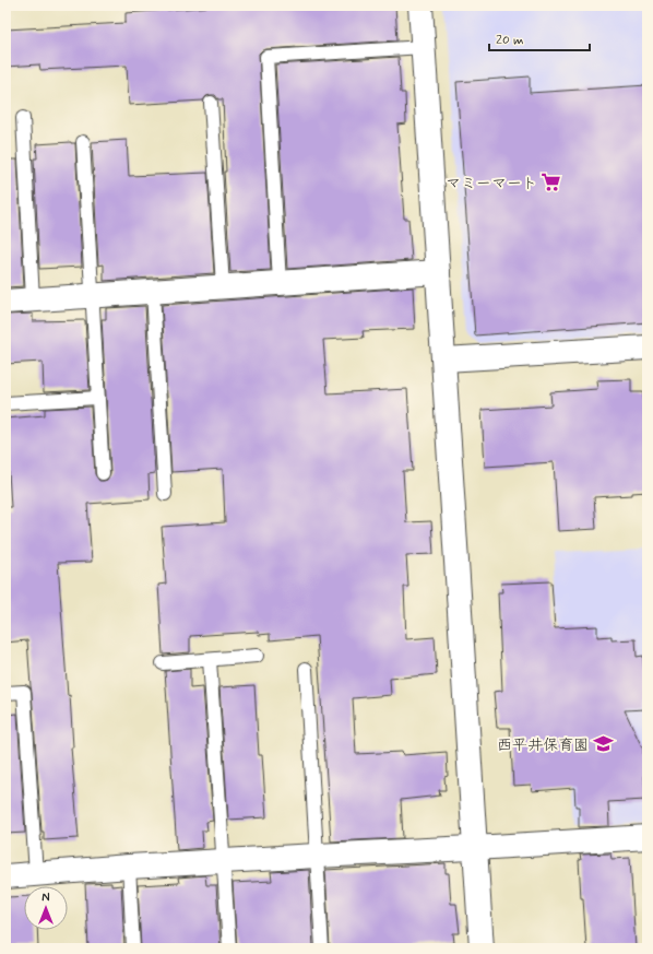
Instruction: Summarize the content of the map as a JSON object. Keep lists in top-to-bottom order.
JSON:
{
  "places": {
    "supermarket": ["マミーマート"],
    "school or university": ["西平井保育園"]
  },
  "scale_bar": "20 m",
  "north": "top"
}
